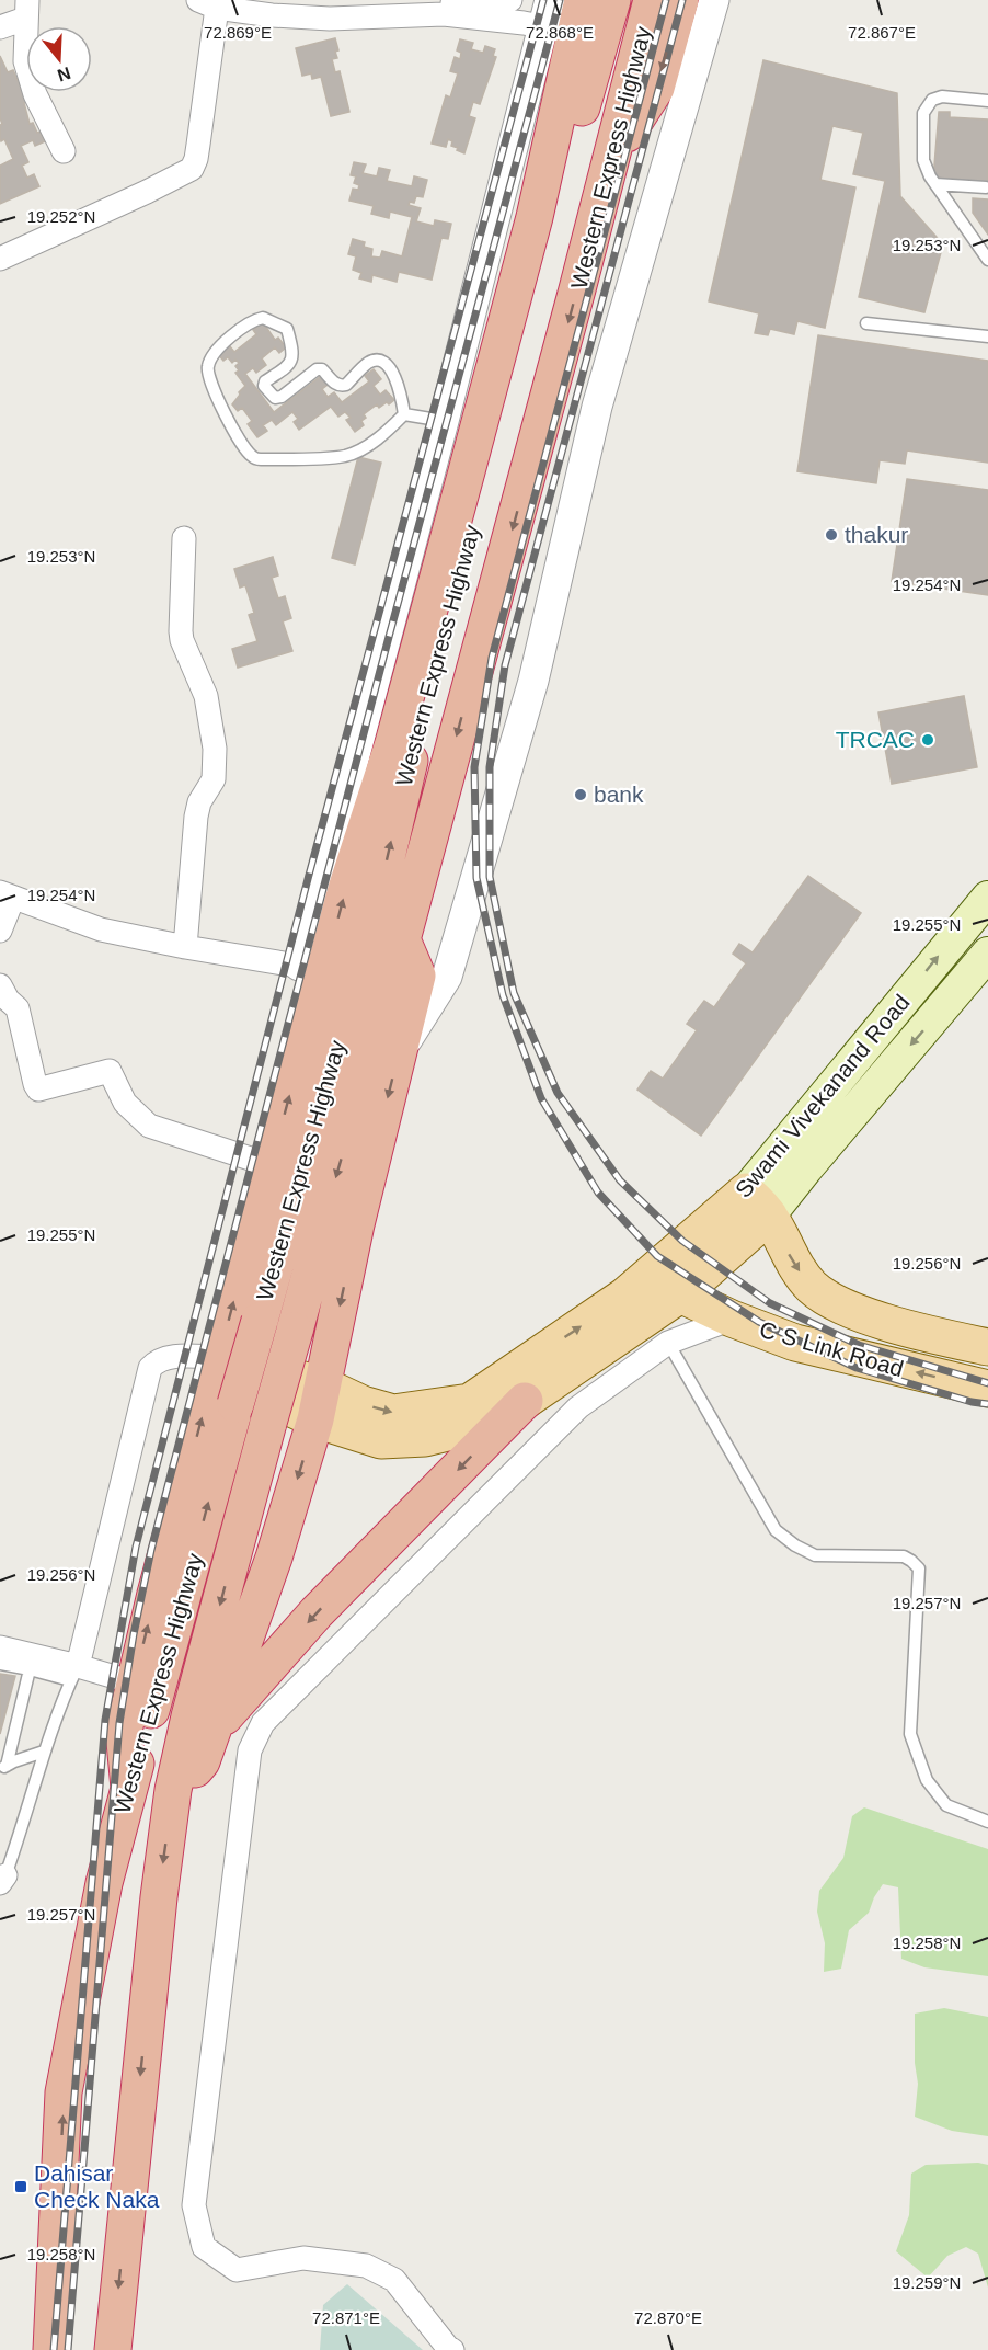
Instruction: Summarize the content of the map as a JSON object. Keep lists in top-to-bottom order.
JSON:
{
  "streets": {
    "highway": ["Western Express Highway"],
    "main road": ["Swami Vivekanand Road", "C S Link Road"]
  },
  "crossings": [
    ["Swami Vivekanand Road", "C S Link Road"]
  ],
  "places": {
    "other": ["thakur", "TRCAC", "bank"],
    "transit": ["Dahisar Check Naka"]
  },
  "north": "bottom",
  "coordinates": [
    "72.869°E",
    "72.868°E",
    "72.867°E",
    "19.252°N",
    "19.253°N",
    "19.254°N",
    "19.255°N",
    "19.256°N",
    "19.257°N",
    "19.258°N",
    "19.259°N",
    "72.871°E",
    "72.870°E"
  ]
}
